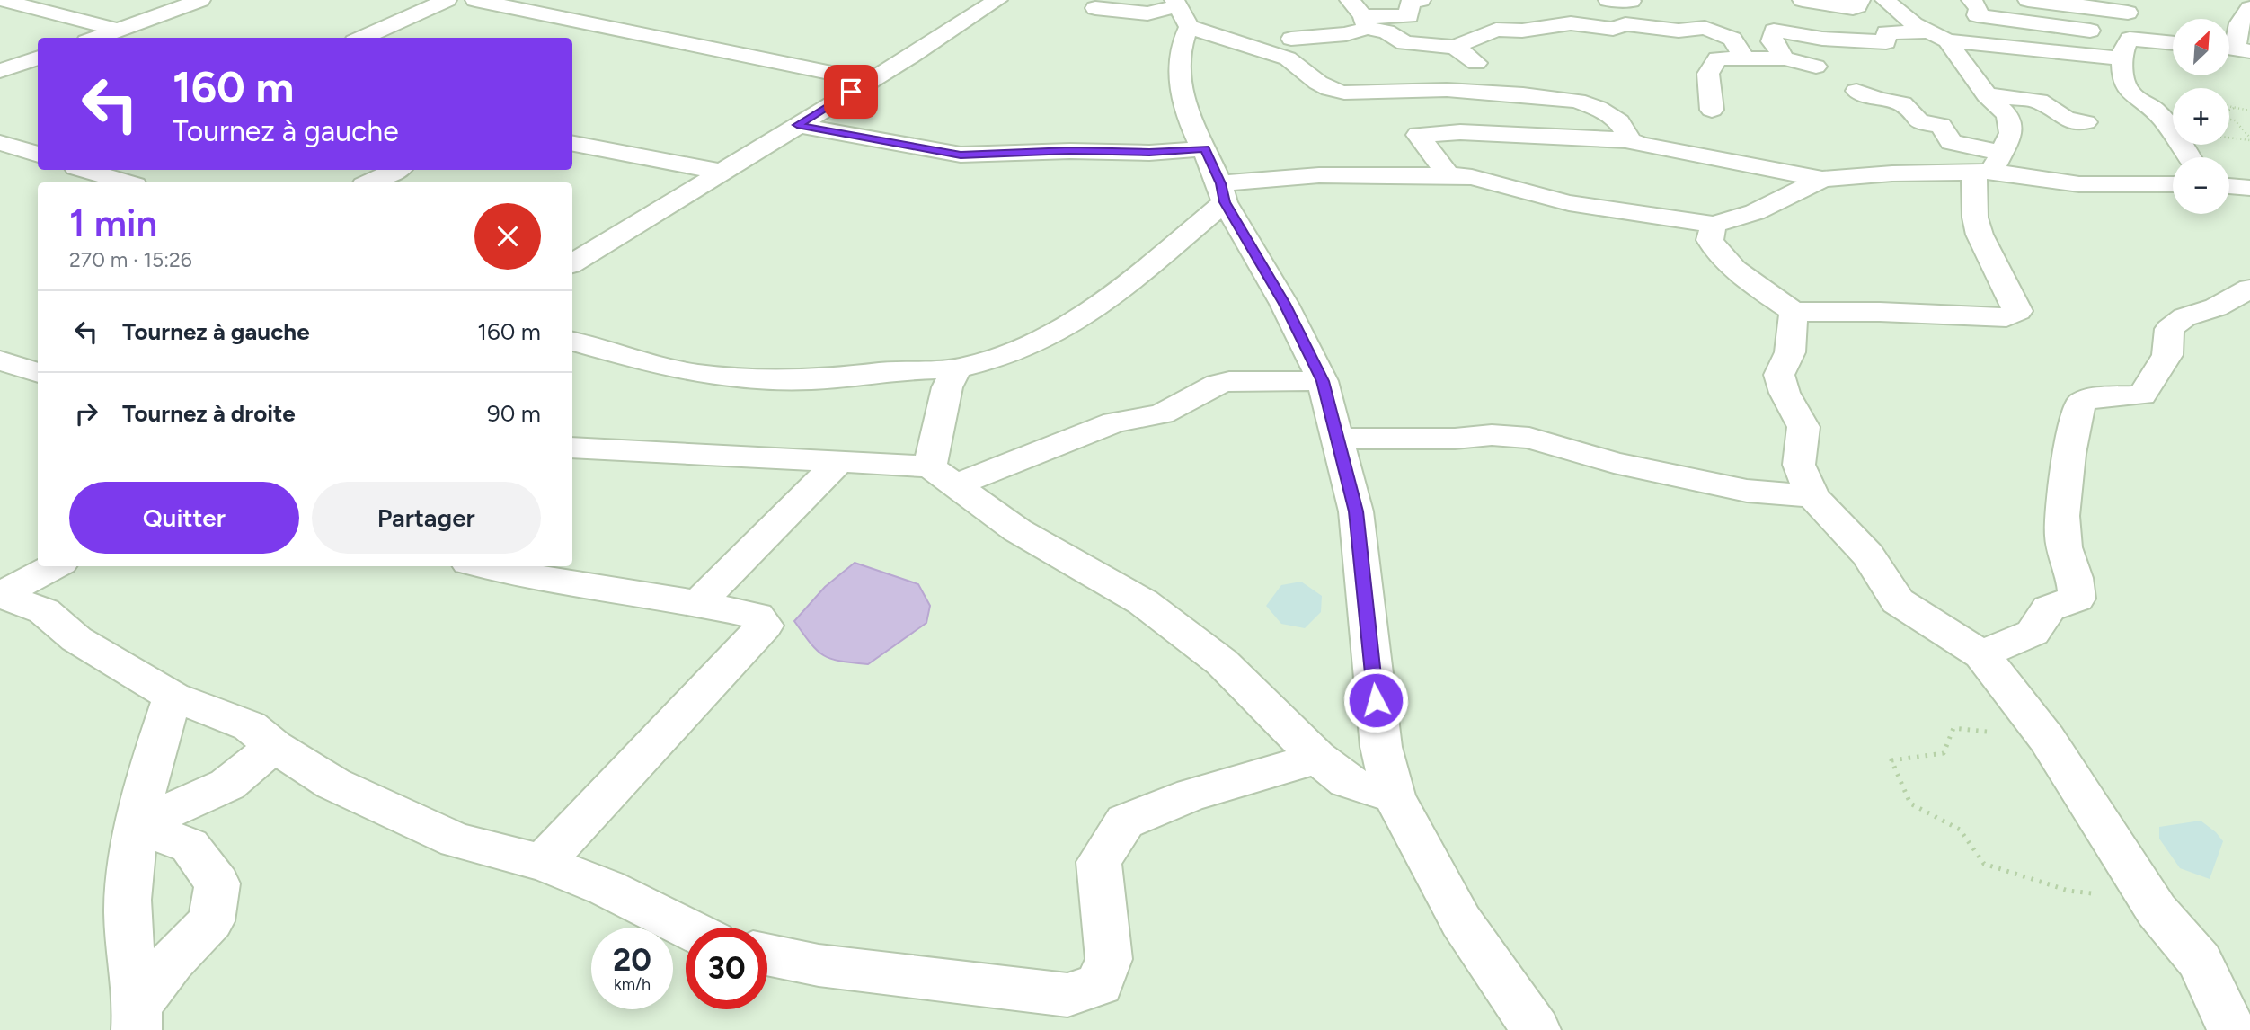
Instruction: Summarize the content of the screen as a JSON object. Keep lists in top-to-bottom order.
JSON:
{
  "north": "top right",
  "page": {
    "map_buttons": ["+", "−"],
    "turn": ["160 m", "Tournez à gauche"],
    "heading": ["1 min", "270 m · 15:26"],
    "list": [
      {
        "name": "Tournez à gauche",
        "value": "160 m"
      },
      {
        "name": "Tournez à droite",
        "value": "90 m"
      }
    ],
    "buttons": ["Quitter", "Partager"],
    "speed": "20 km/h",
    "limit": "30"
  }
}
